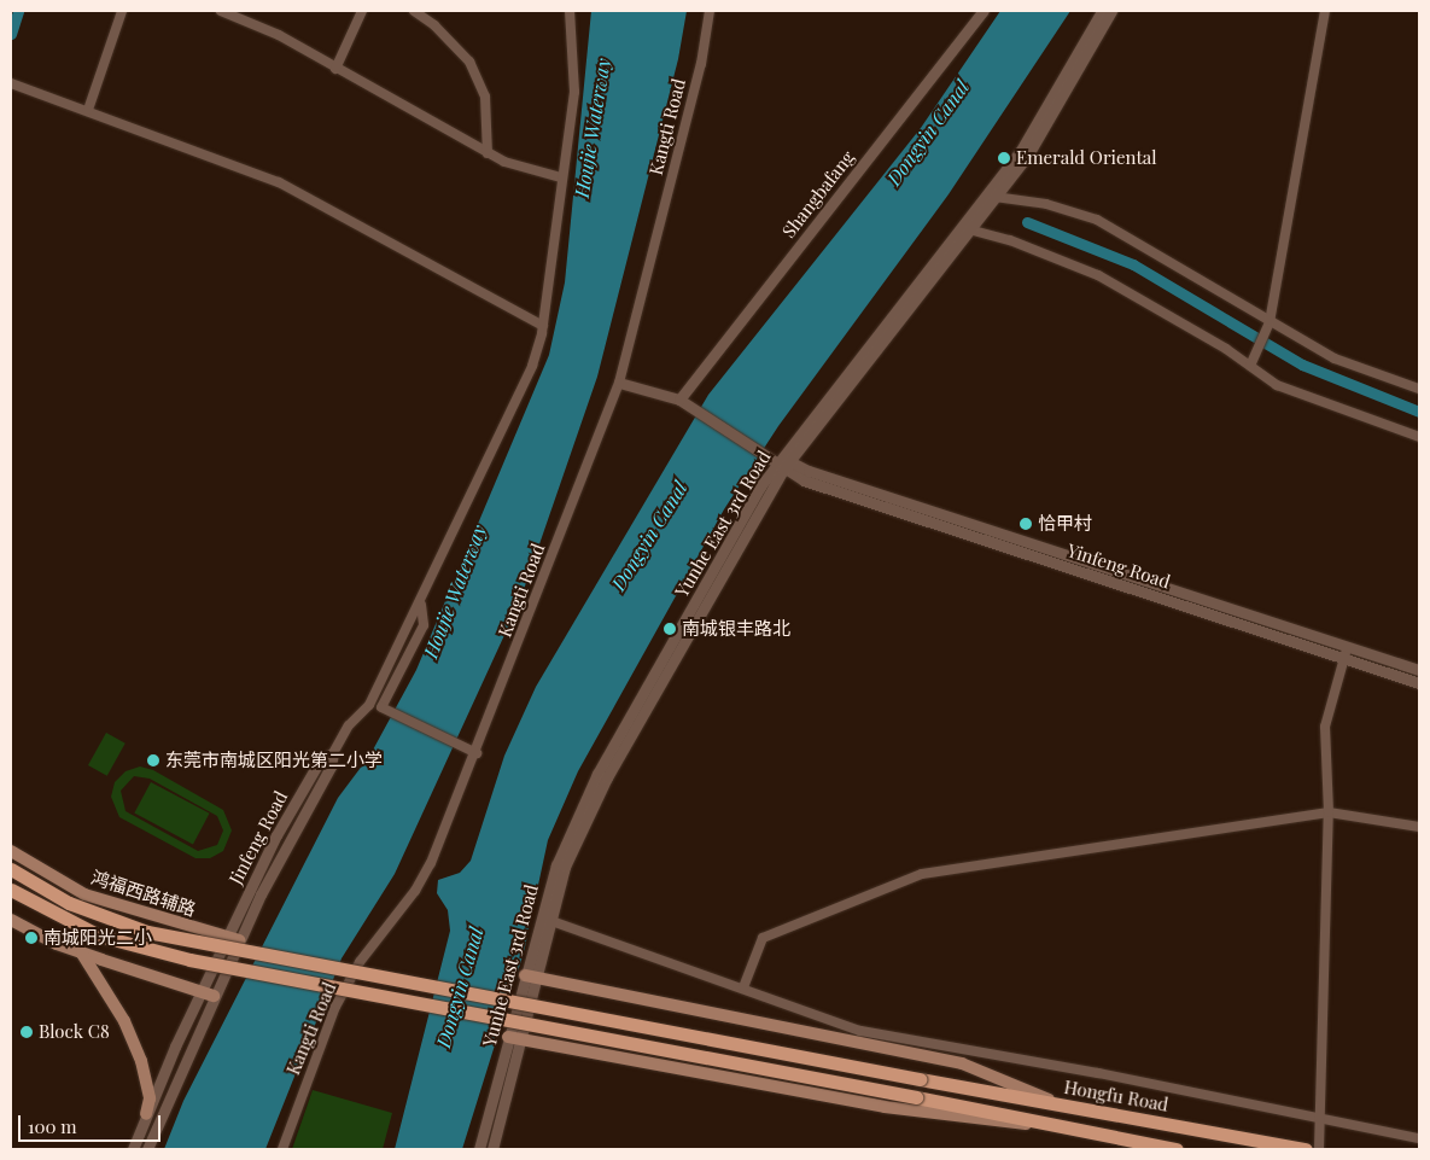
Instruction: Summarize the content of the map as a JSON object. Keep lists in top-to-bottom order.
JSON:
{
  "streets": {
    "main road": ["鸿福西路辅路", "Hongfu Road"],
    "street": [
      "Kangti Road",
      "Shangbafang",
      "Yunhe East 3rd Road",
      "Yinfeng Road",
      "Jinfeng Road"
    ]
  },
  "crossings": [
    ["Yunhe East 3rd Road", "Yinfeng Road"],
    ["Jinfeng Road", "鸿福西路辅路"]
  ],
  "water": ["Houjie Waterway", "Dongyin Canal"],
  "places": [
    "Emerald Oriental",
    "恰甲村",
    "南城银丰路北",
    "东莞市南城区阳光第二小学",
    "南城阳光二小",
    "Block C8"
  ],
  "scale_bar": "100 m"
}
